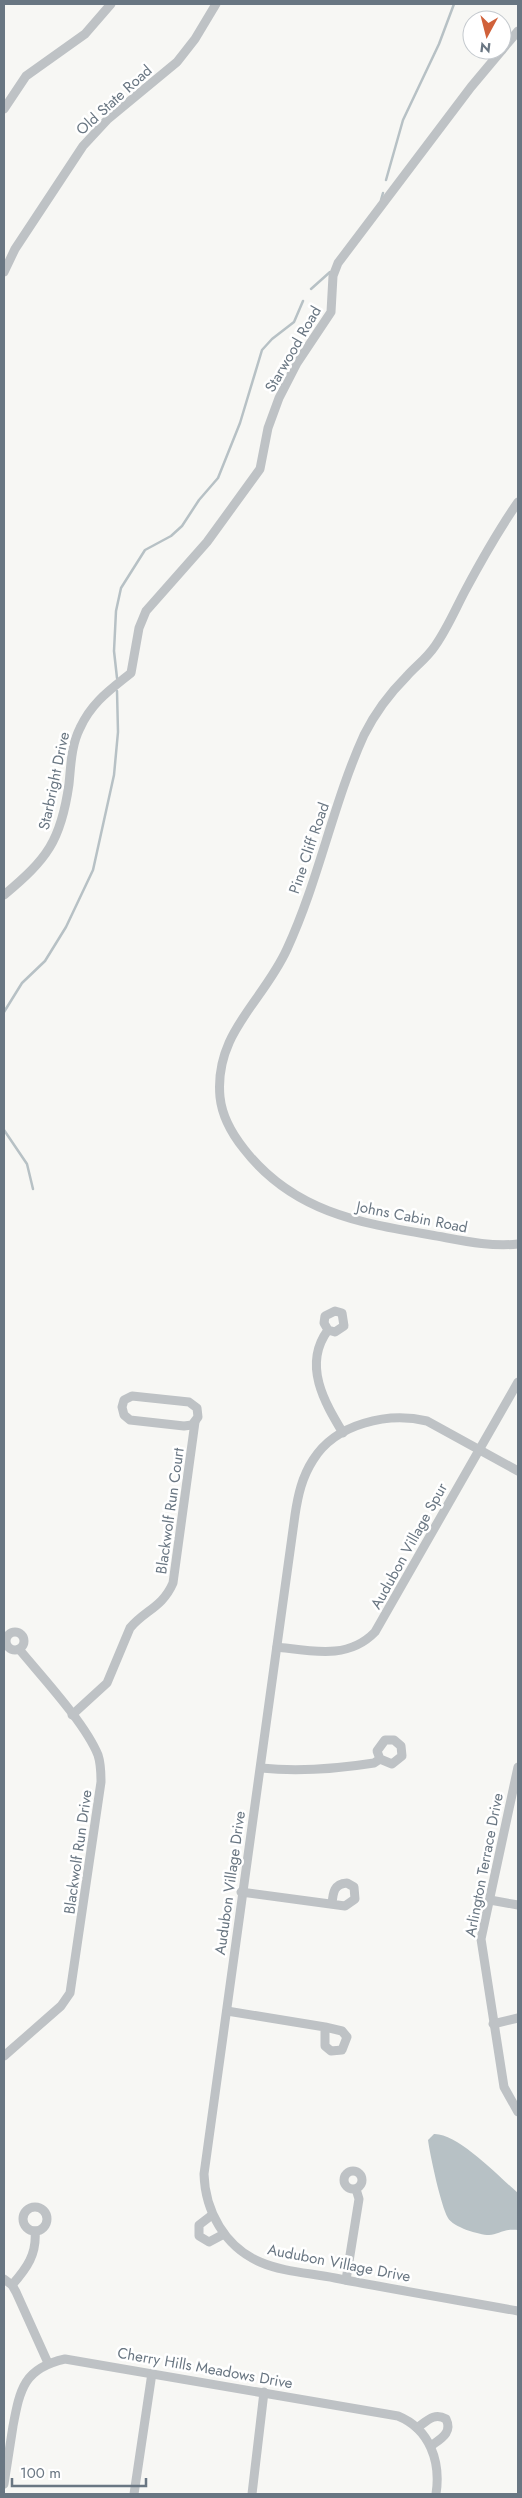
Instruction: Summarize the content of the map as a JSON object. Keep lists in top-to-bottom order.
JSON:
{
  "streets": {
    "street": [
      "Old State Road",
      "Starwood Road",
      "Starbright Drive",
      "Pine Cliff Road",
      "Johns Cabin Road",
      "Blackwolf Run Court",
      "Audubon Village Spur",
      "Blackwolf Run Drive",
      "Arlington Terrace Drive",
      "Audubon Village Drive",
      "Cherry Hills Meadows Drive"
    ]
  },
  "crossings": [
    ["Starwood Road", "Starbright Drive"],
    ["Pine Cliff Road", "Johns Cabin Road"],
    ["Blackwolf Run Court", "Blackwolf Run Drive"],
    ["Audubon Village Spur", "Audubon Village Drive"]
  ],
  "scale_bar": "100 m",
  "north": "bottom"
}
